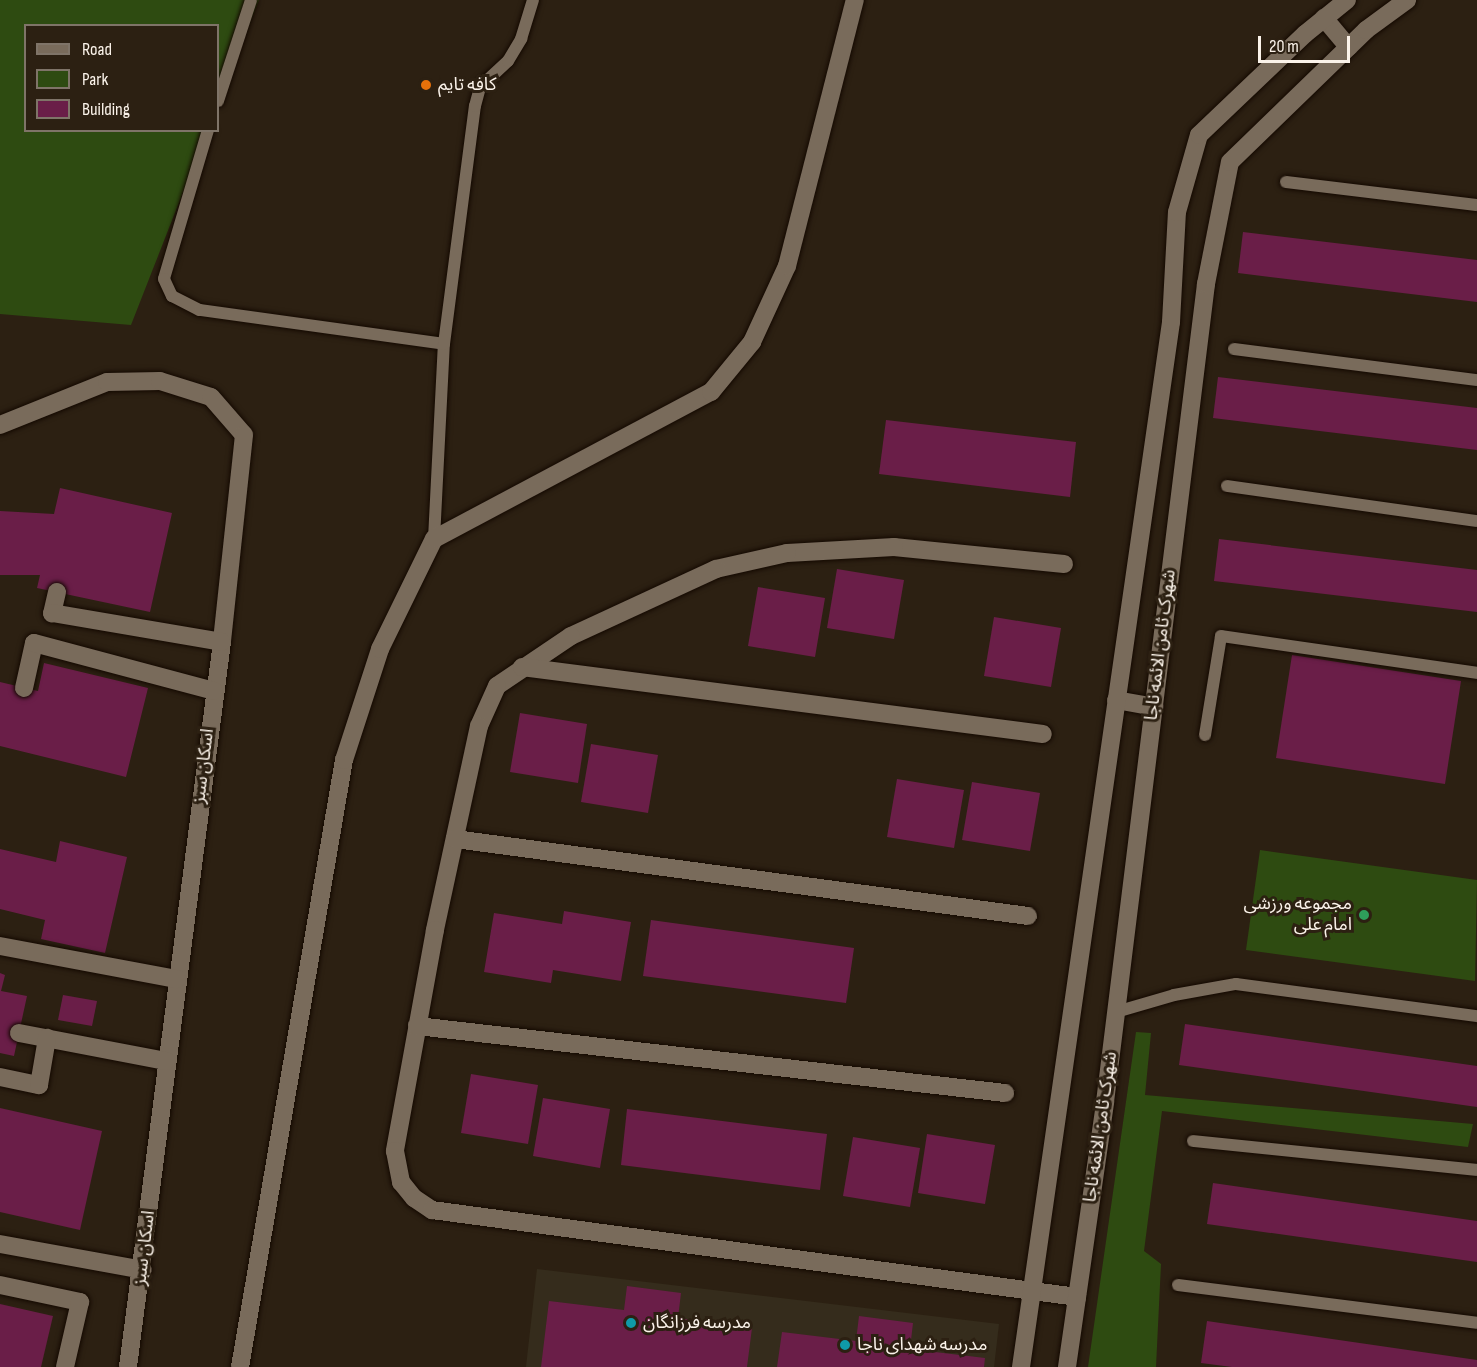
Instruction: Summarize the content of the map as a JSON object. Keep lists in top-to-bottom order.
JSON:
{
  "streets": {
    "street": ["شهرک ثامن الائمه ناجا", "اسکان سبز"]
  },
  "places": [
    "کافه تایم",
    "مجموعه ورزشی امام علی",
    "مدرسه فرزانگان",
    "مدرسه شهدای ناجا"
  ],
  "legend": ["Road", "Park", "Building"],
  "scale_bar": "20 m"
}
